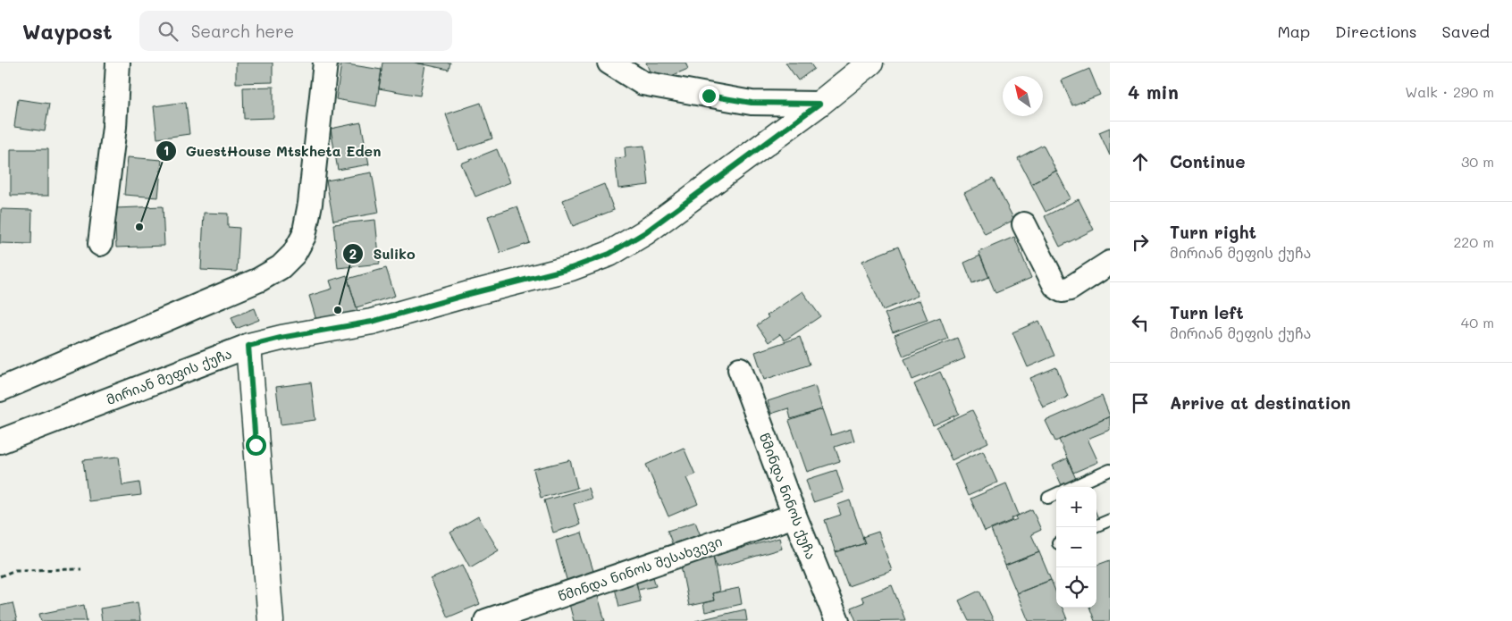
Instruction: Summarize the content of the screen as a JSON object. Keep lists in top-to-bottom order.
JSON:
{
  "streets": {
    "street": ["მირიან მეფის ქუჩა", "წმინდა ნინოს ქუჩა", "წმინდა ნინოს შესახვევი"]
  },
  "crossings": [
    ["წმინდა ნინოს ქუჩა", "წმინდა ნინოს შესახვევი"]
  ],
  "places": ["GuestHouse Mtskheta Eden", "Suliko"],
  "north": "top left",
  "page": {
    "header": "Waypost",
    "search": "Search here",
    "nav": ["Map", "Directions", "Saved"],
    "heading": ["4 min", "Walk · 290 m"],
    "list": [
      ["Continue", "30 m"],
      ["Turn right", "მირიან მეფის ქუჩა", "220 m"],
      ["Turn left", "მირიან მეფის ქუჩა", "40 m"],
      "Arrive at destination"
    ],
    "map_buttons": ["+", "−"]
  }
}
